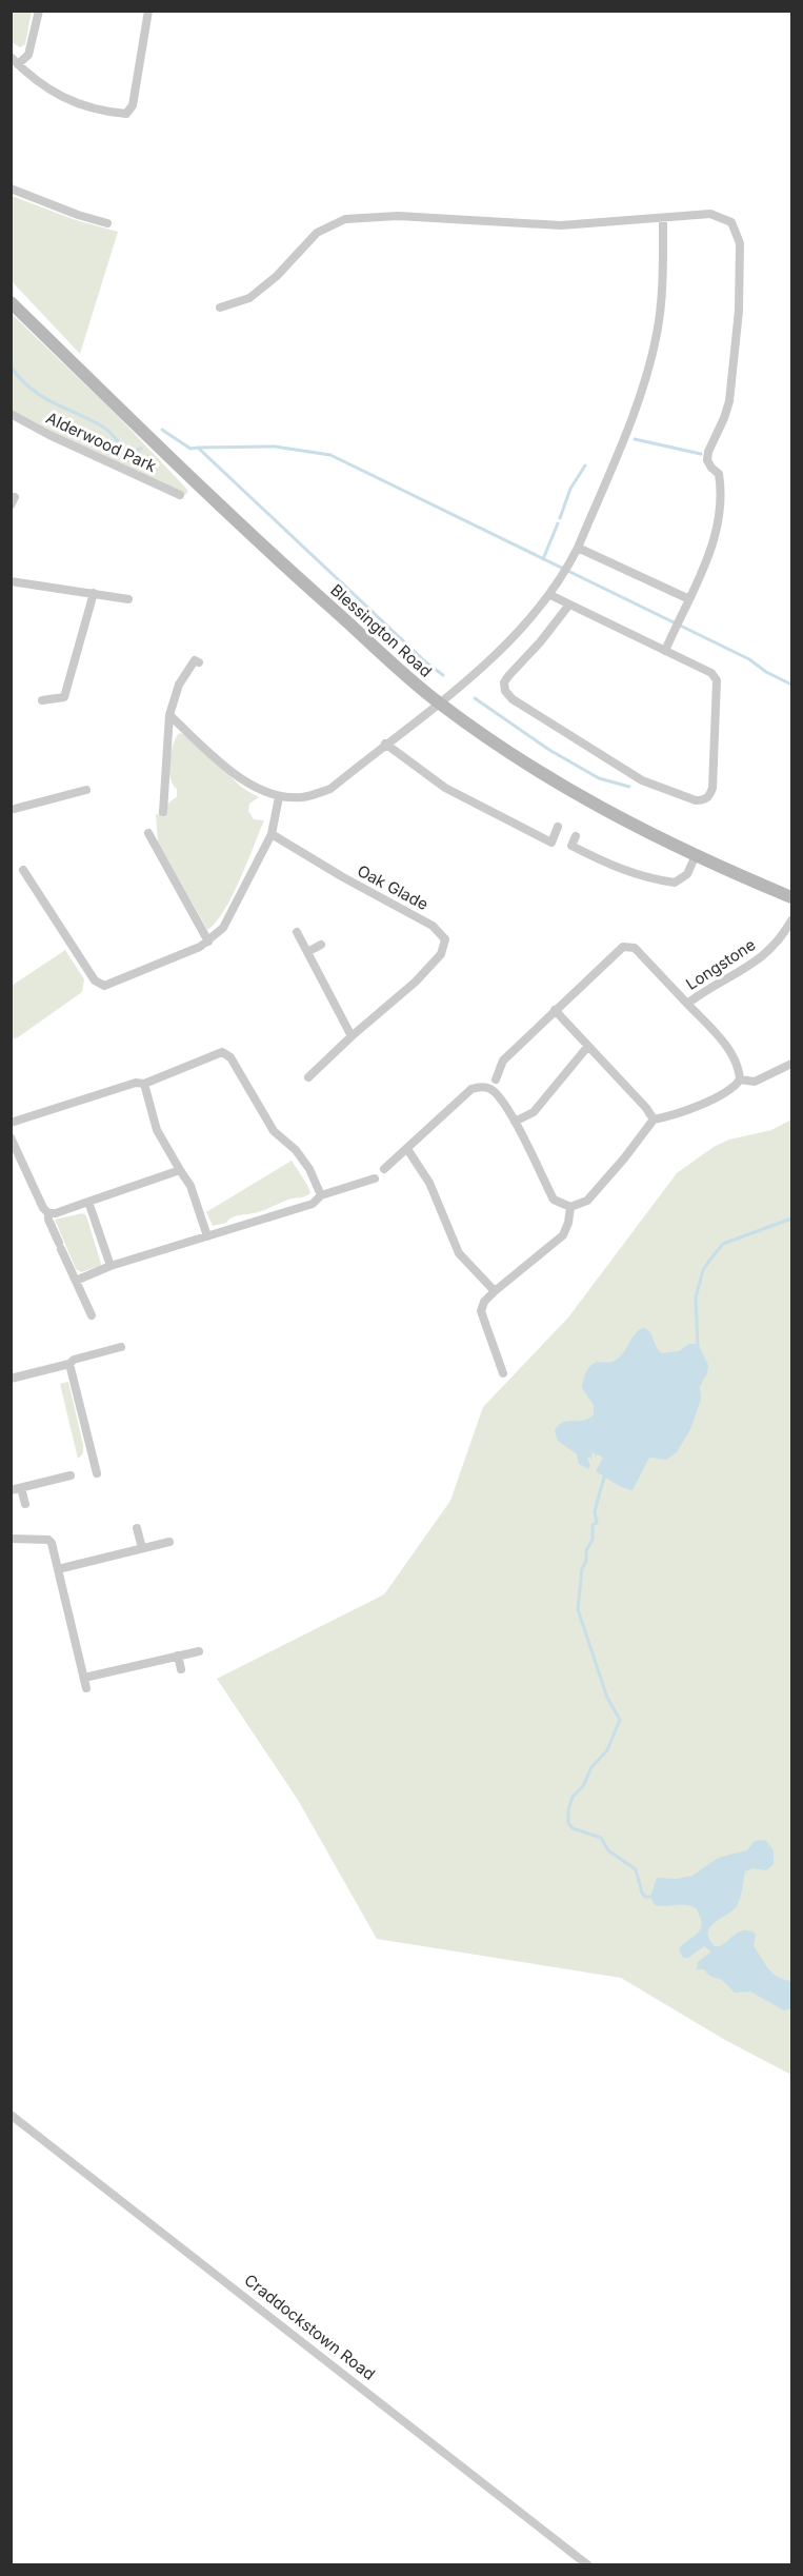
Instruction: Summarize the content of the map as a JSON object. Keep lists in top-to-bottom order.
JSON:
{
  "streets": {
    "main road": ["Blessington Road"],
    "street": [
      "Alderwood Park",
      "Oak Glade",
      "Longstone",
      "Craddockstown Road"
    ]
  }
}
